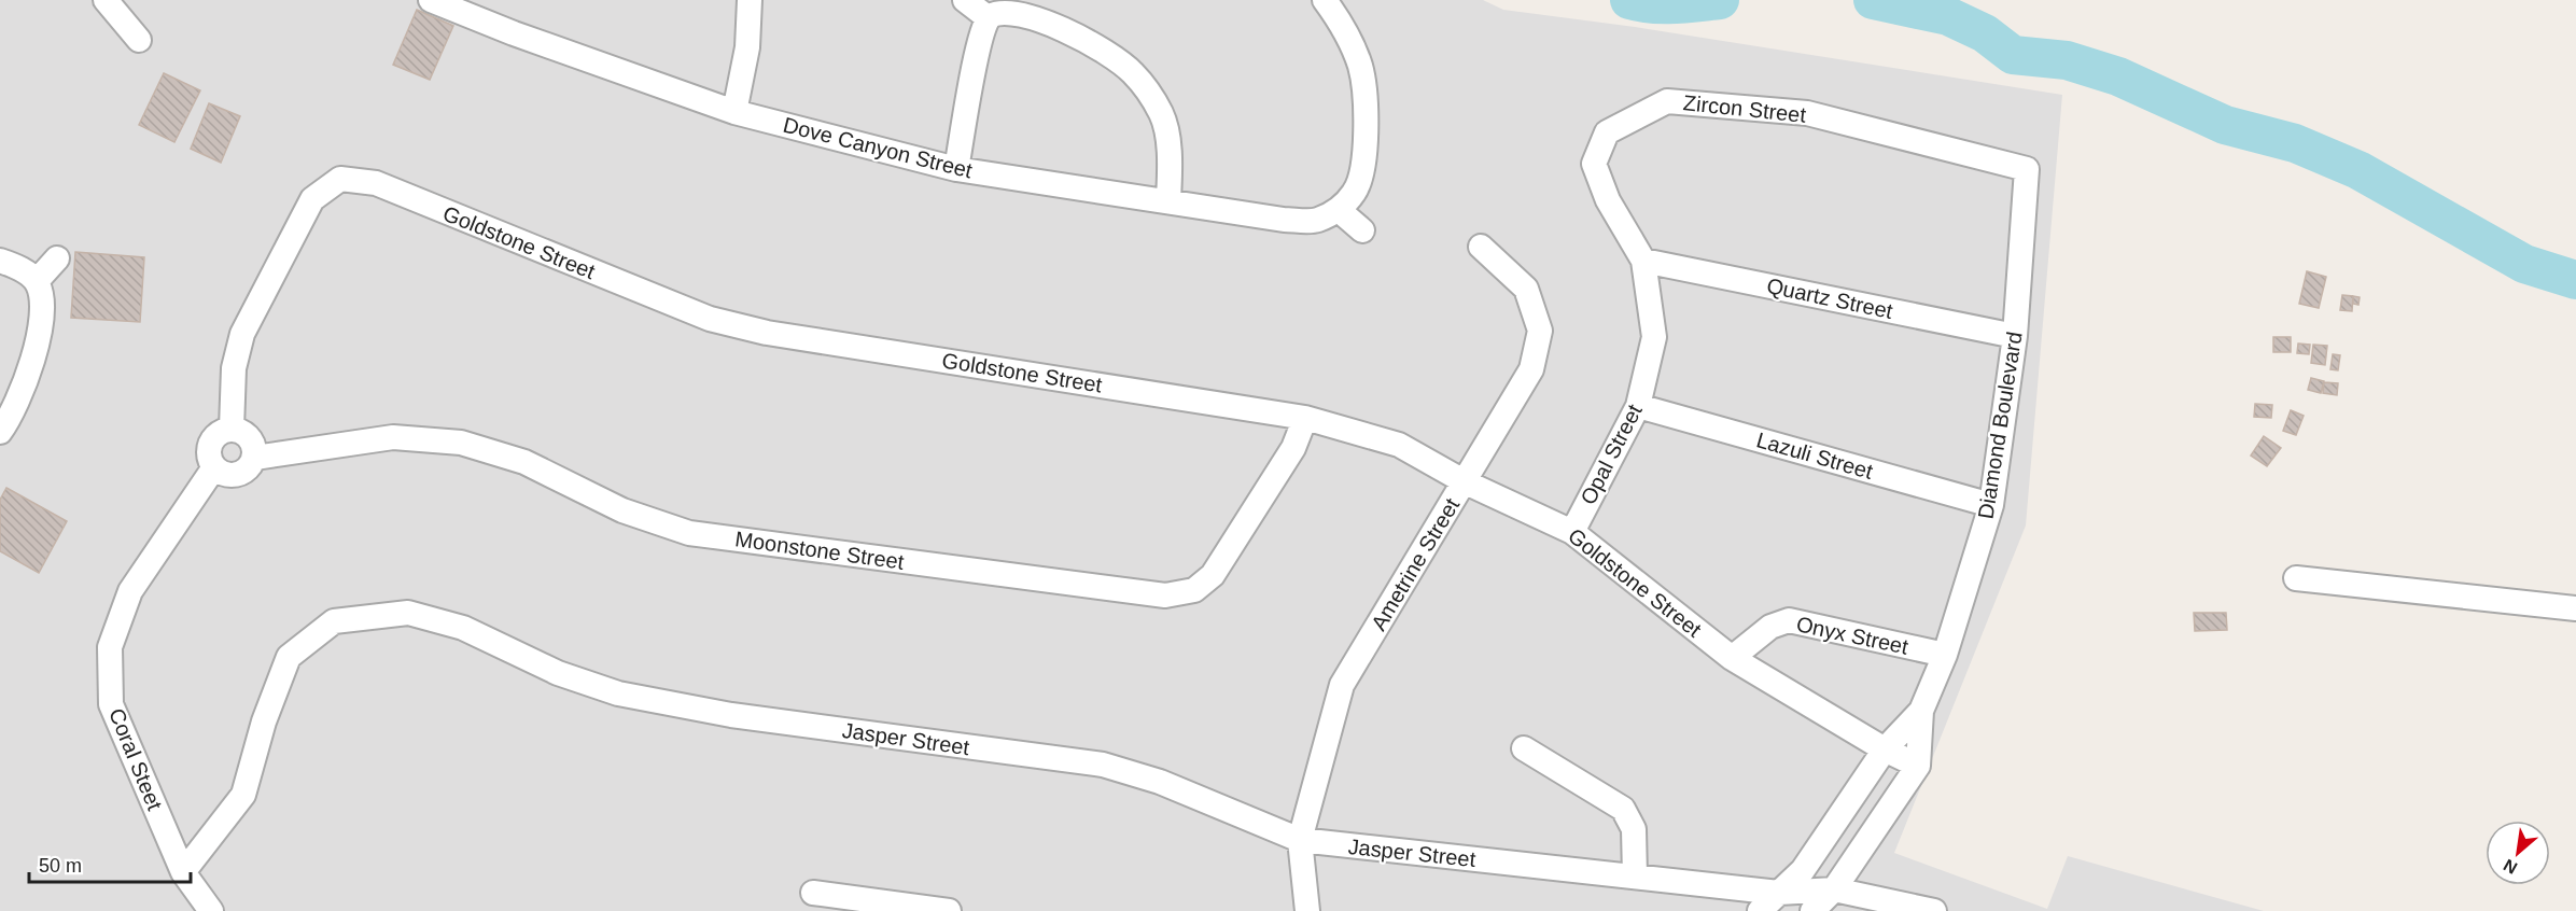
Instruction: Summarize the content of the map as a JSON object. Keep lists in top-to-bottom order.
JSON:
{
  "streets": {
    "street": [
      "Zircon Street",
      "Dove Canyon Street",
      "Goldstone Street",
      "Quartz Street",
      "Diamond Boulevard",
      "Opal Street",
      "Lazuli Street",
      "Moonstone Street",
      "Ametrine Street",
      "Onyx Street",
      "Jasper Street",
      "Coral Steet"
    ]
  },
  "crossings": [
    ["Zircon Street", "Quartz Street"],
    ["Zircon Street", "Diamond Boulevard"],
    ["Zircon Street", "Opal Street"],
    ["Goldstone Street", "Diamond Boulevard"],
    ["Goldstone Street", "Opal Street"],
    ["Goldstone Street", "Moonstone Street"],
    ["Goldstone Street", "Ametrine Street"],
    ["Goldstone Street", "Onyx Street"],
    ["Goldstone Street", "Coral Steet"],
    ["Quartz Street", "Diamond Boulevard"],
    ["Quartz Street", "Opal Street"],
    ["Diamond Boulevard", "Lazuli Street"],
    ["Diamond Boulevard", "Onyx Street"],
    ["Diamond Boulevard", "Jasper Street"],
    ["Opal Street", "Lazuli Street"],
    ["Moonstone Street", "Coral Steet"],
    ["Ametrine Street", "Jasper Street"],
    ["Jasper Street", "Coral Steet"]
  ],
  "scale_bar": "50 m",
  "north": "bottom left"
}
